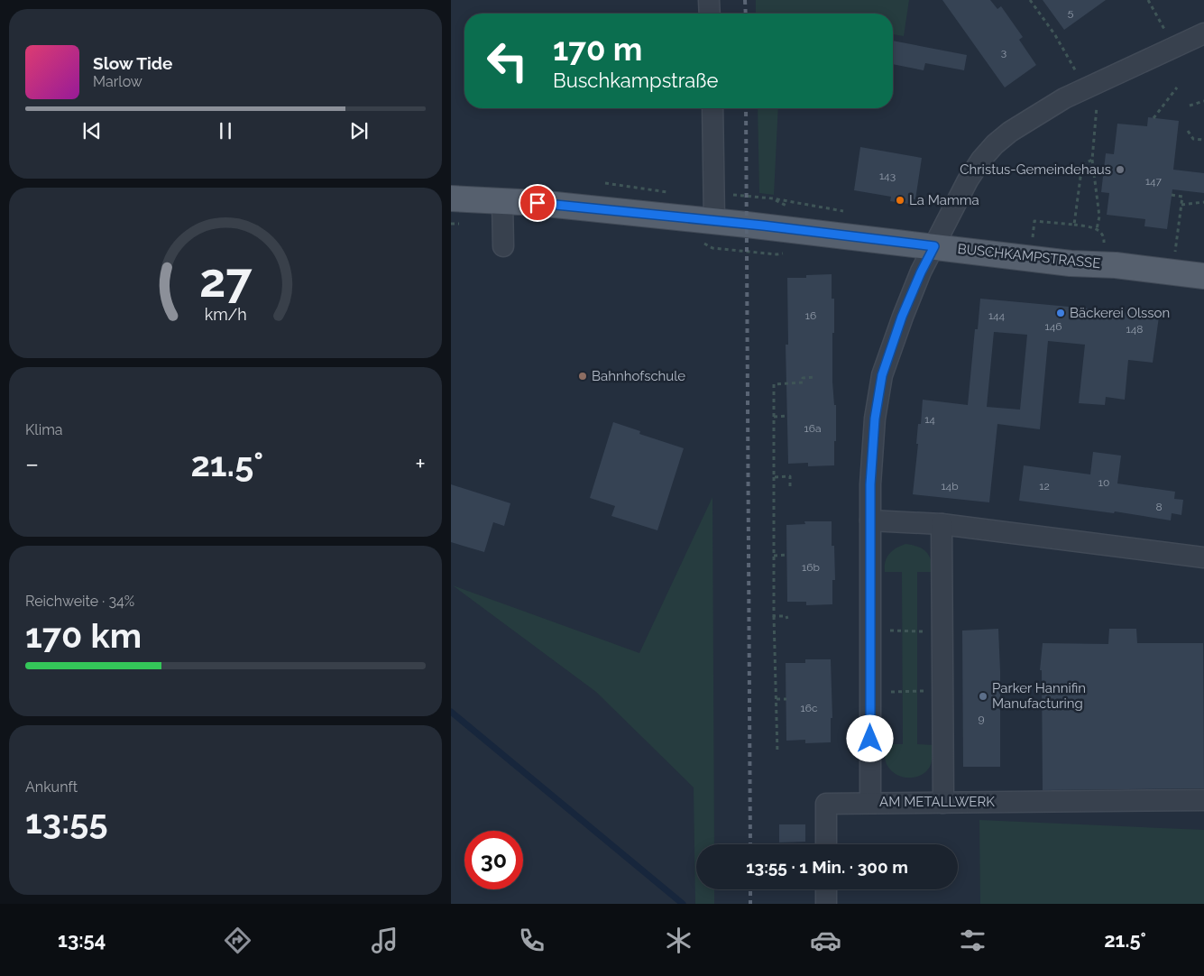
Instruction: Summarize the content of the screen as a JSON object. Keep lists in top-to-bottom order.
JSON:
{
  "streets": {
    "main road": ["BUSCHKAMPSTRASSE"],
    "street": ["AM METALLWERK"]
  },
  "crossings": [
    ["BUSCHKAMPSTRASSE", "AM METALLWERK"]
  ],
  "places": [
    "Christus-Gemeindehaus",
    "La Mamma",
    "Bäckerei Olsson",
    "Bahnhofschule",
    "Parker Hannifin Manufacturing"
  ],
  "house_numbers": [
    "5",
    "3",
    "143",
    "147",
    "16",
    "144",
    "146",
    "148",
    "14",
    "16a",
    "10",
    "14b",
    "12",
    "8",
    "16b",
    "16c",
    "9"
  ],
  "page": {
    "turn": ["170 m", "Buschkampstraße"],
    "song": ["Slow Tide", "Marlow"],
    "tile": [
      "Klima",
      ["Reichweite · 34%", "170 km"],
      ["Ankunft", "13:55"]
    ],
    "heat": ["−", "21.5°", "+"],
    "limit": "30",
    "trip": "13:55 · 1 Min. · 300 m",
    "tabs": ["13:54", "21.5°"],
    "gauge": ["27", "km/h"]
  }
}
